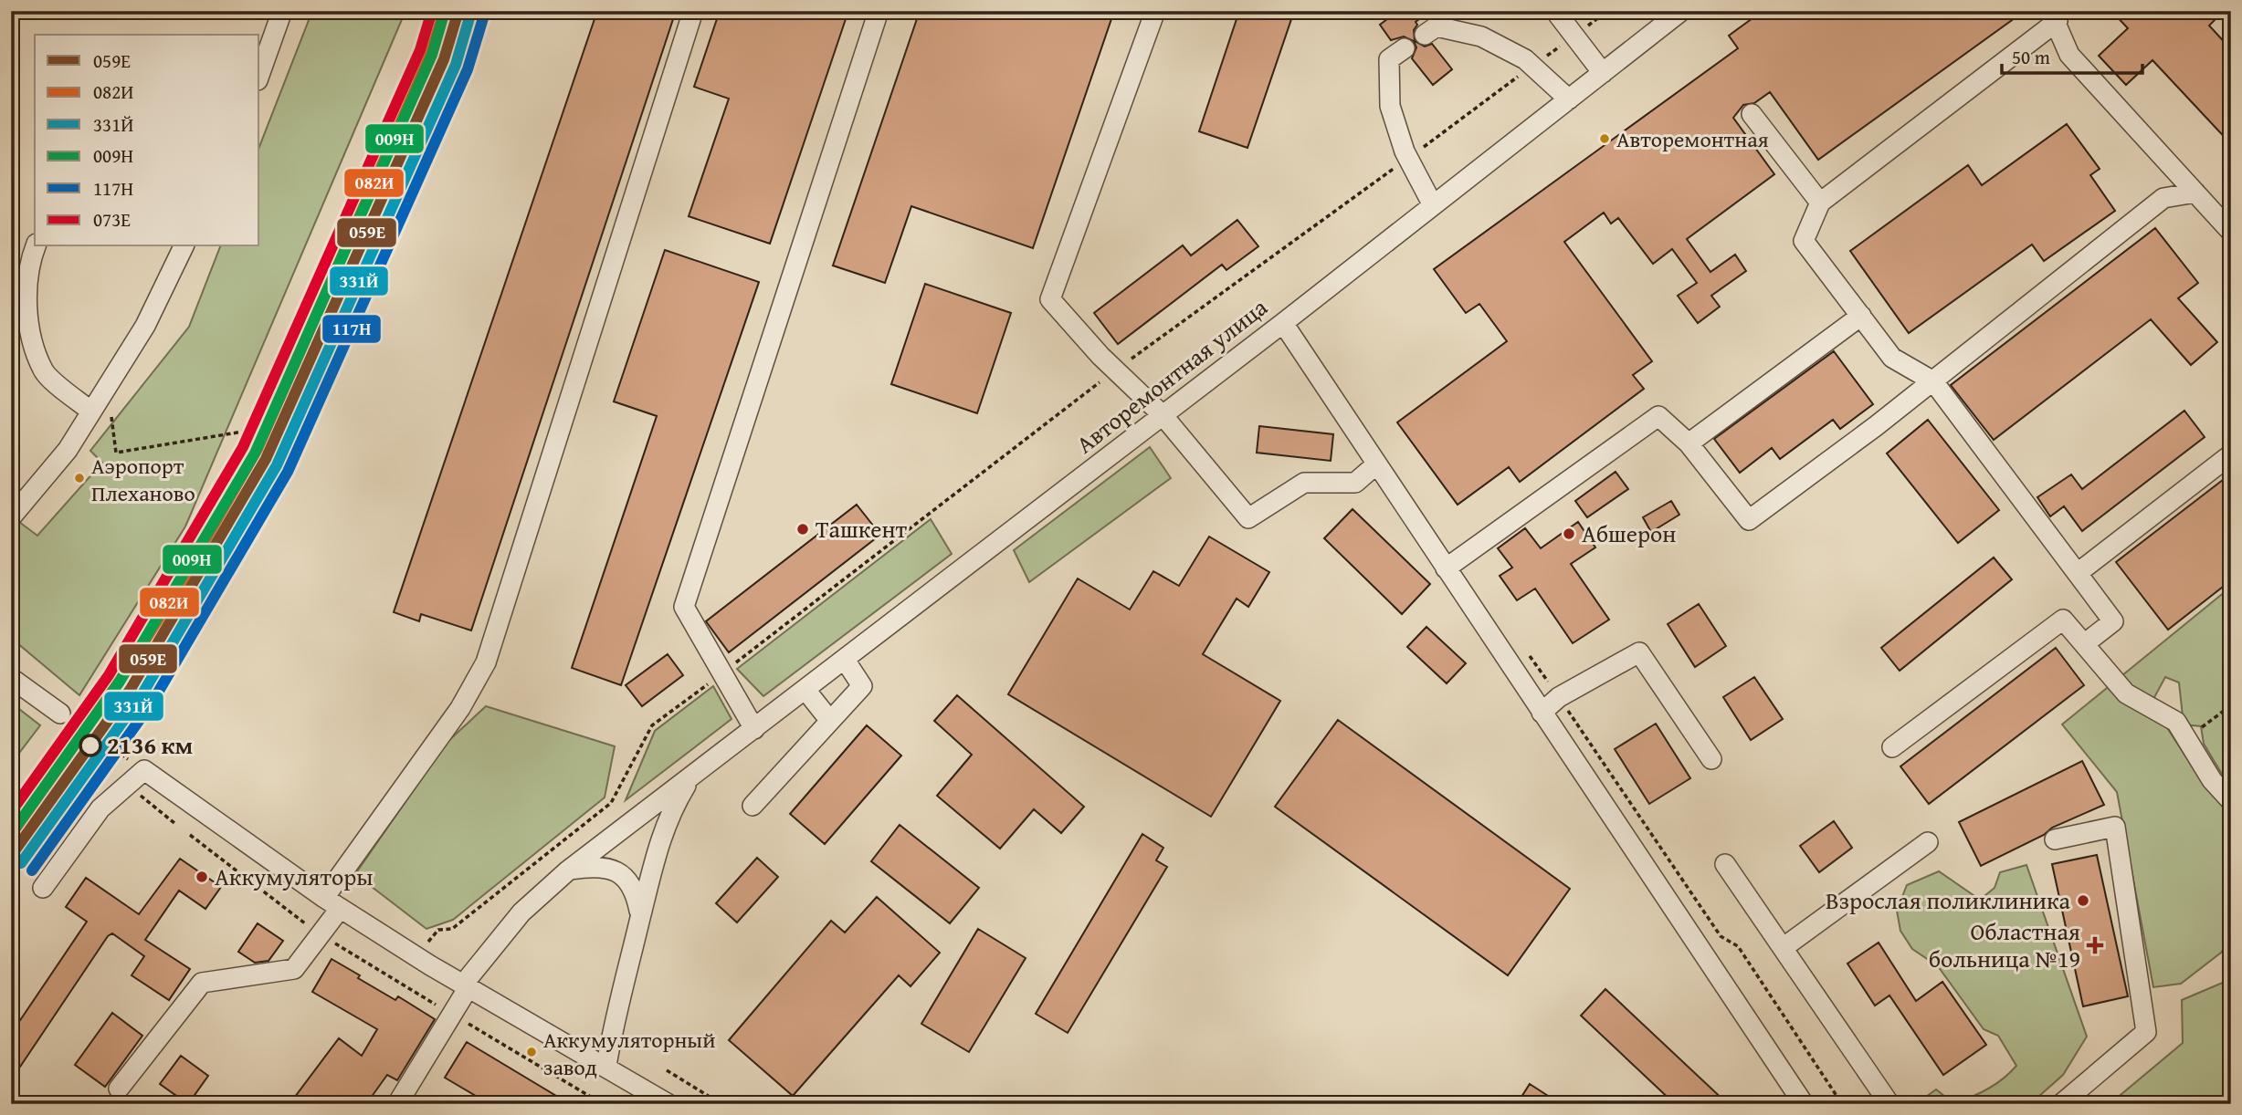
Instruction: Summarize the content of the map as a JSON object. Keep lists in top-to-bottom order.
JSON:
{
  "streets": {
    "street": ["Авторемонтная улица"]
  },
  "places": {
    "other": [
      "Авторемонтная",
      "Аэропорт Плеханово",
      "Ташкент",
      "Абшерон",
      "2136 км",
      "Аккумуляторы",
      "Взрослая поликлиника",
      "Аккумуляторный завод"
    ],
    "health": ["Областная больница №19"]
  },
  "lines": [
    "transit line 059Е",
    "transit line 082И",
    "transit line 009Н",
    "transit line 073Е",
    "transit line 331Й",
    "transit line 117Н"
  ],
  "legend": [
    "059Е",
    "082И",
    "331Й",
    "009Н",
    "117Н",
    "073Е"
  ],
  "scale_bar": "50 m"
}
